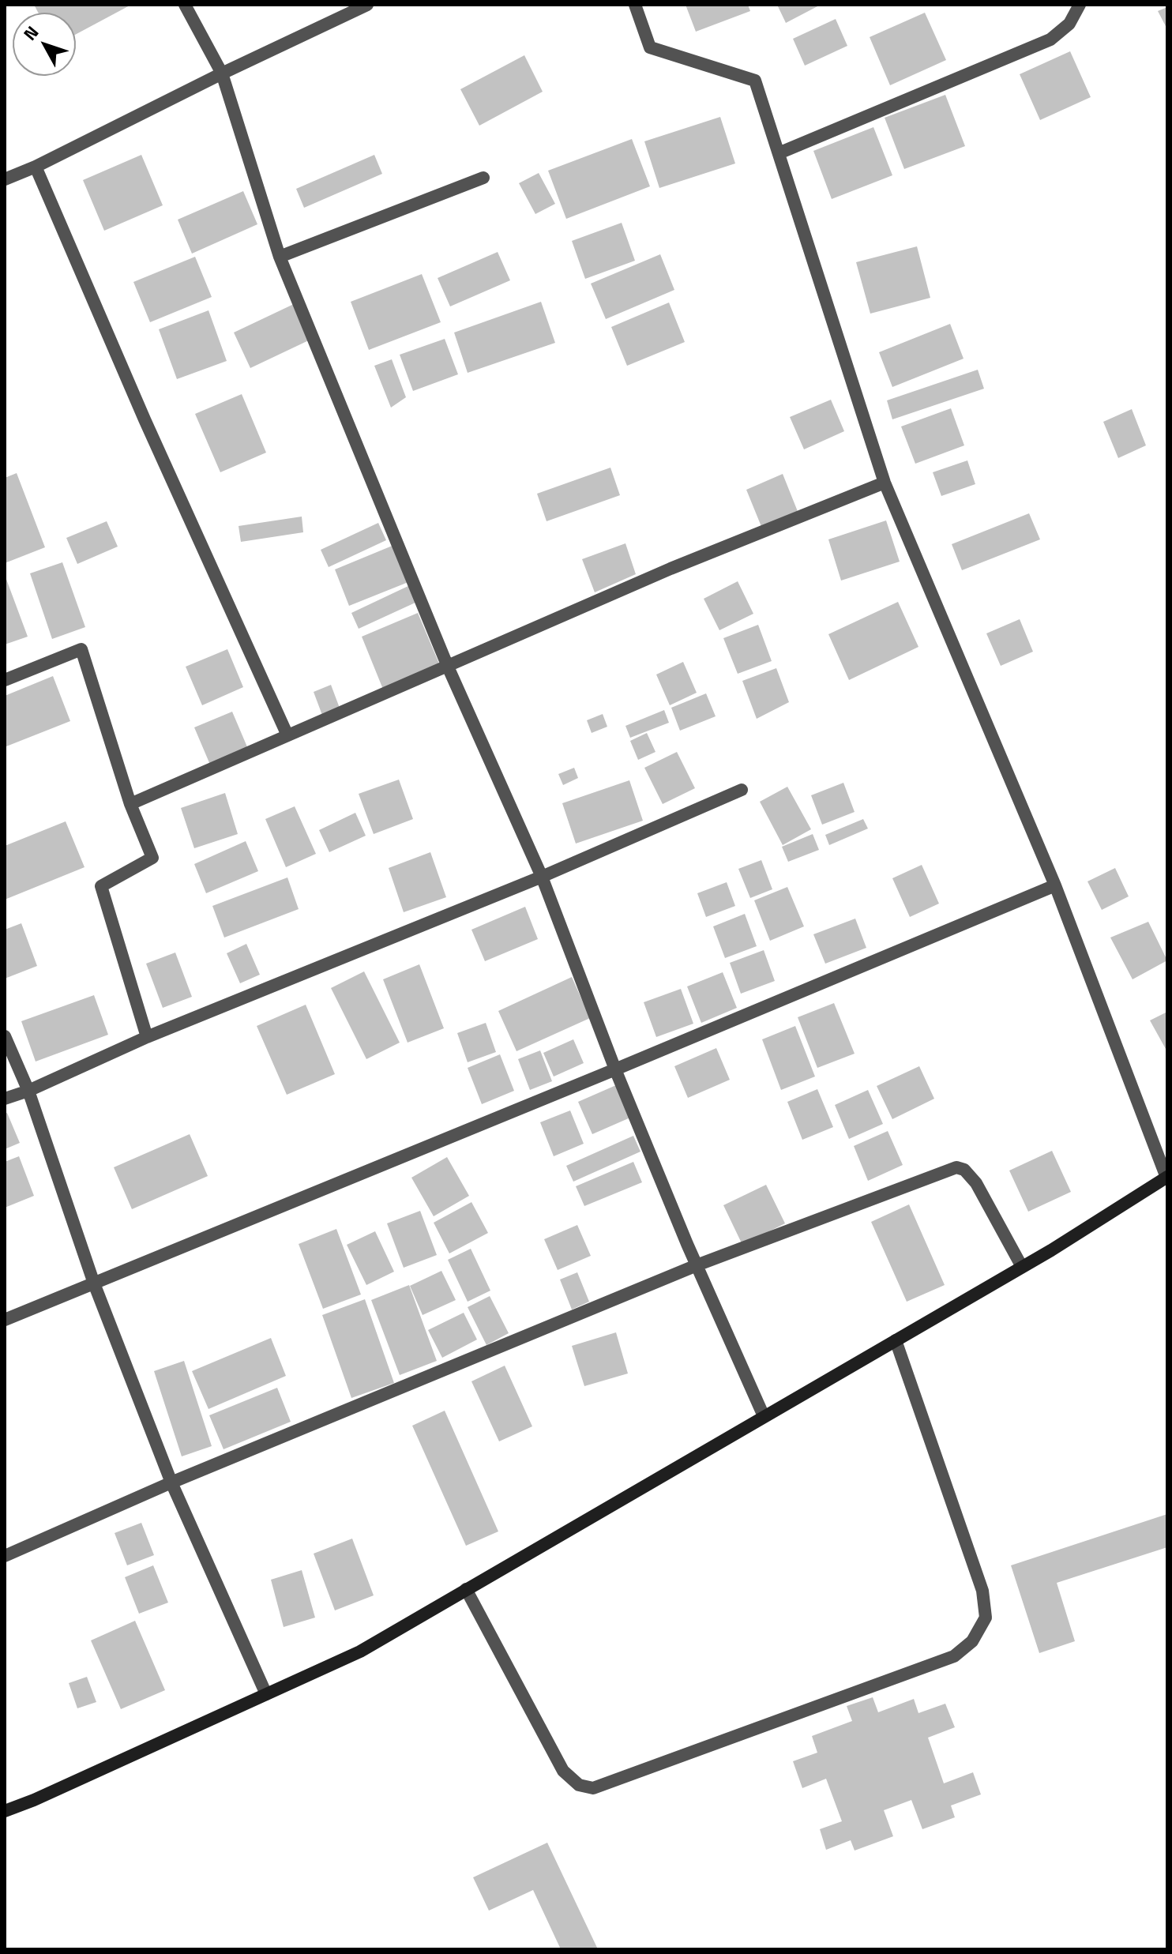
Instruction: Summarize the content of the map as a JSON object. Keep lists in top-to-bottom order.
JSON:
{
  "north": "top left"
}
